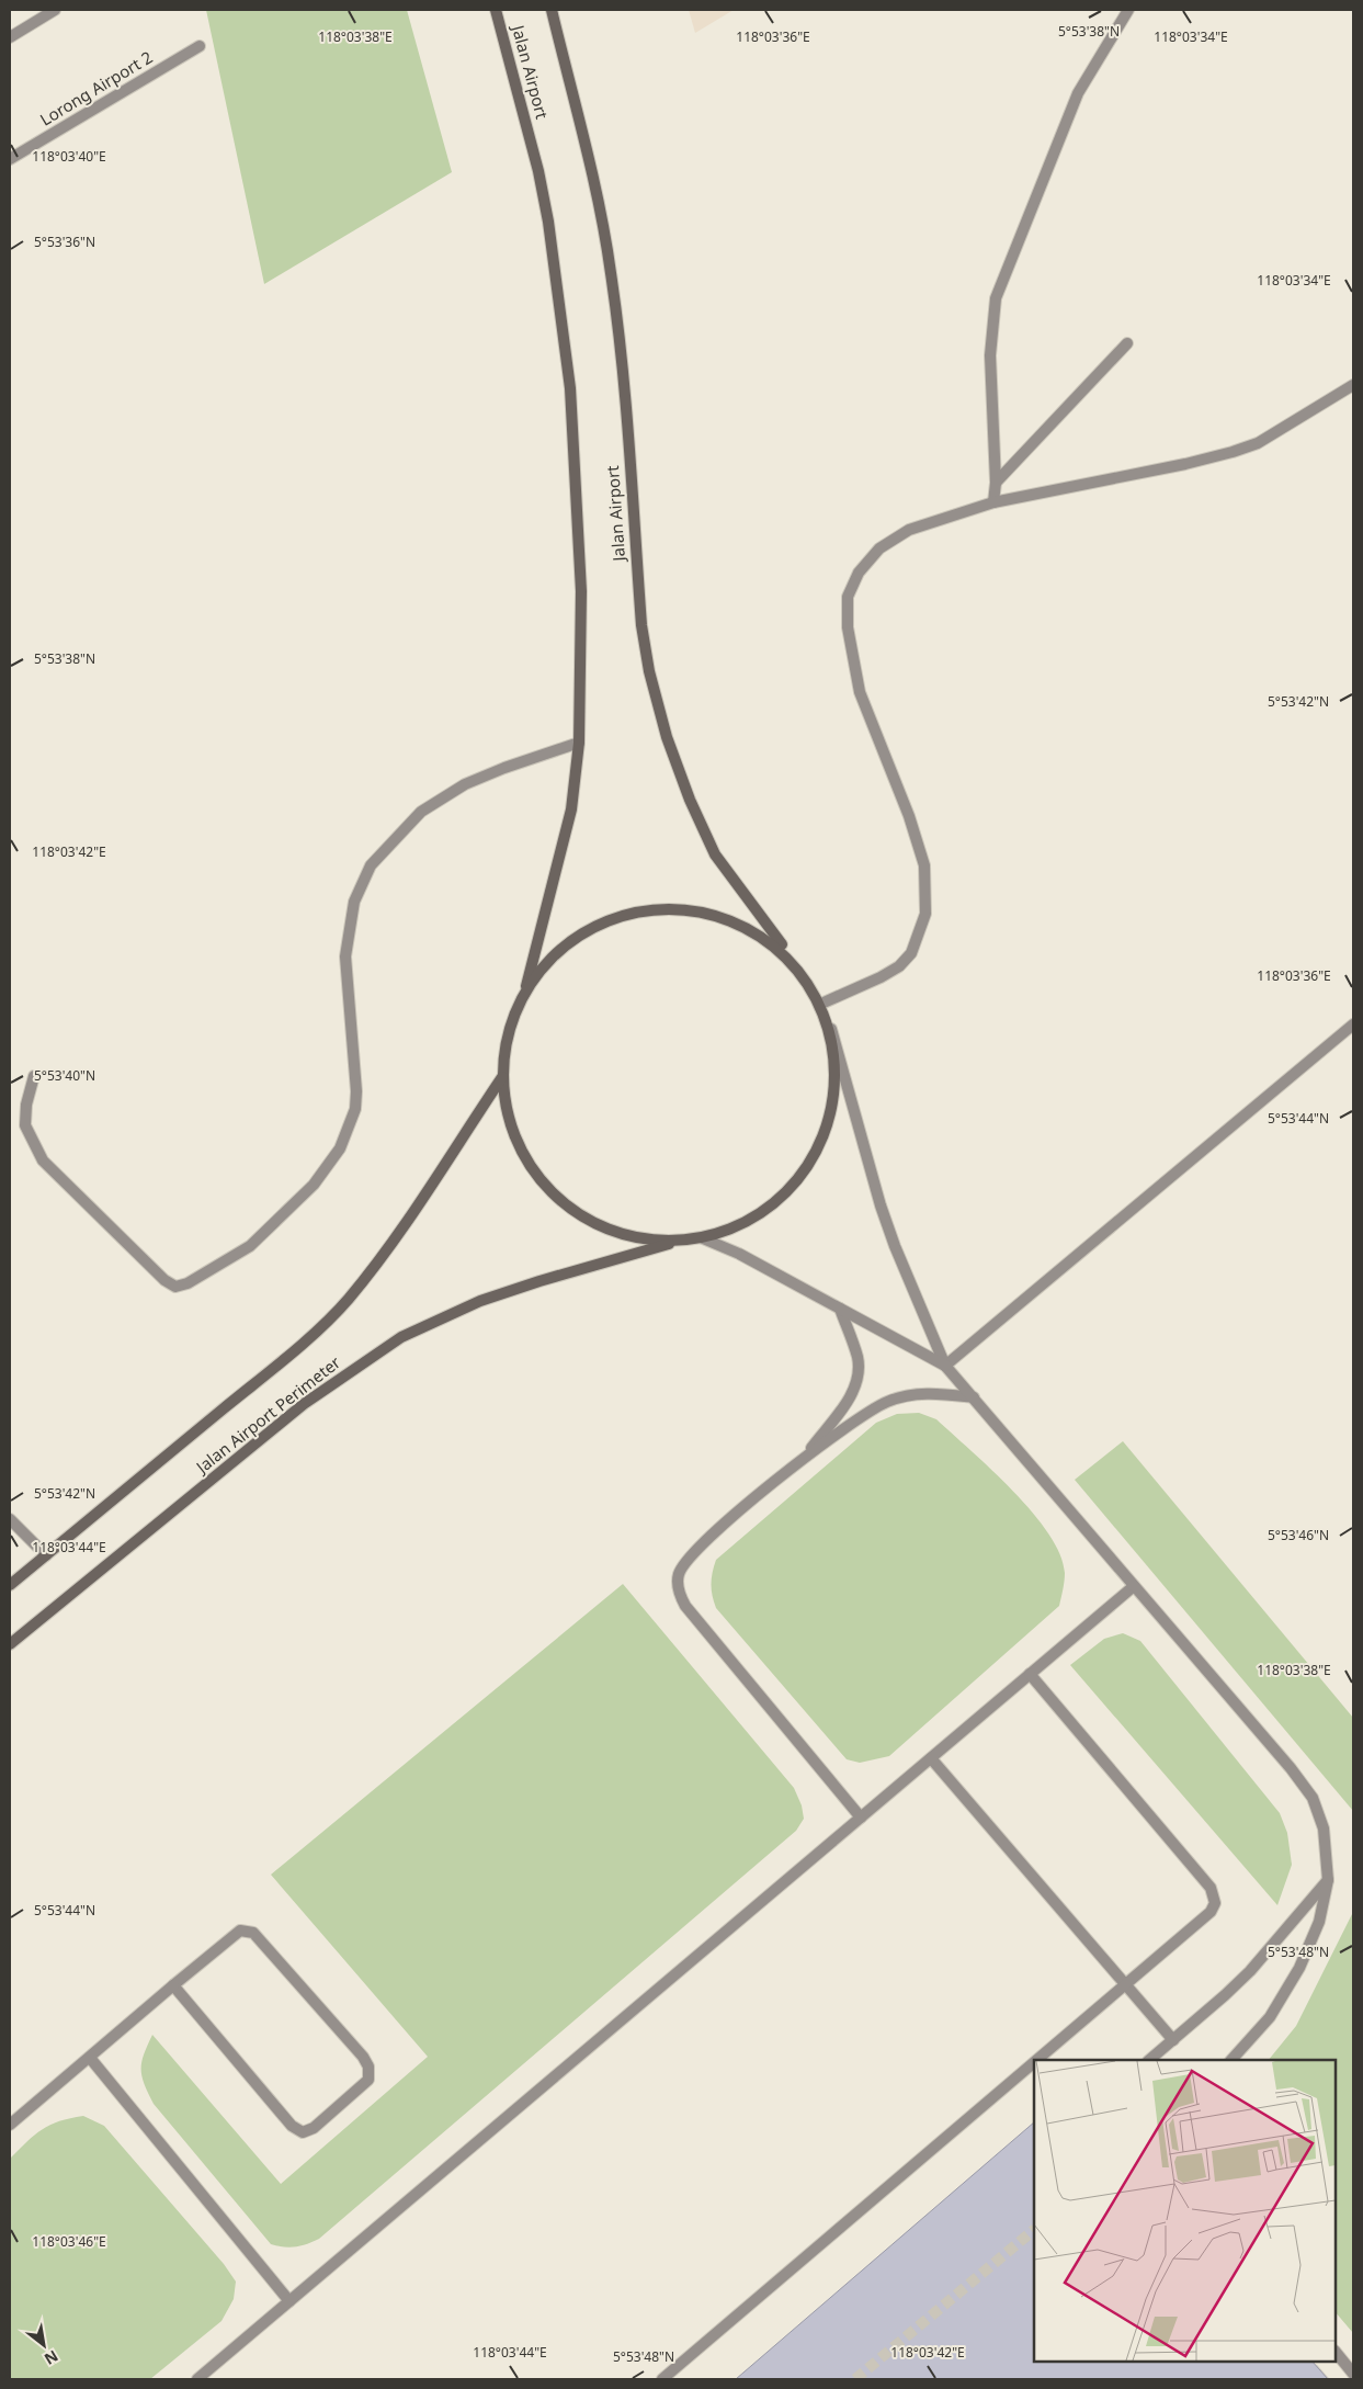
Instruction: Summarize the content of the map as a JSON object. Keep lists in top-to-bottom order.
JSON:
{
  "streets": {
    "main road": ["Jalan Airport", "Jalan Airport Perimeter"],
    "street": ["Lorong Airport 2"]
  },
  "north": "bottom right",
  "coordinates": [
    "5°53'38\"N",
    "118°03'38\"E",
    "118°03'36\"E",
    "118°03'34\"E",
    "118°03'40\"E",
    "5°53'36\"N",
    "5°53'42\"N",
    "118°03'42\"E",
    "5°53'40\"N",
    "5°53'44\"N",
    "5°53'46\"N",
    "118°03'44\"E",
    "5°53'48\"N",
    "118°03'46\"E"
  ]
}
